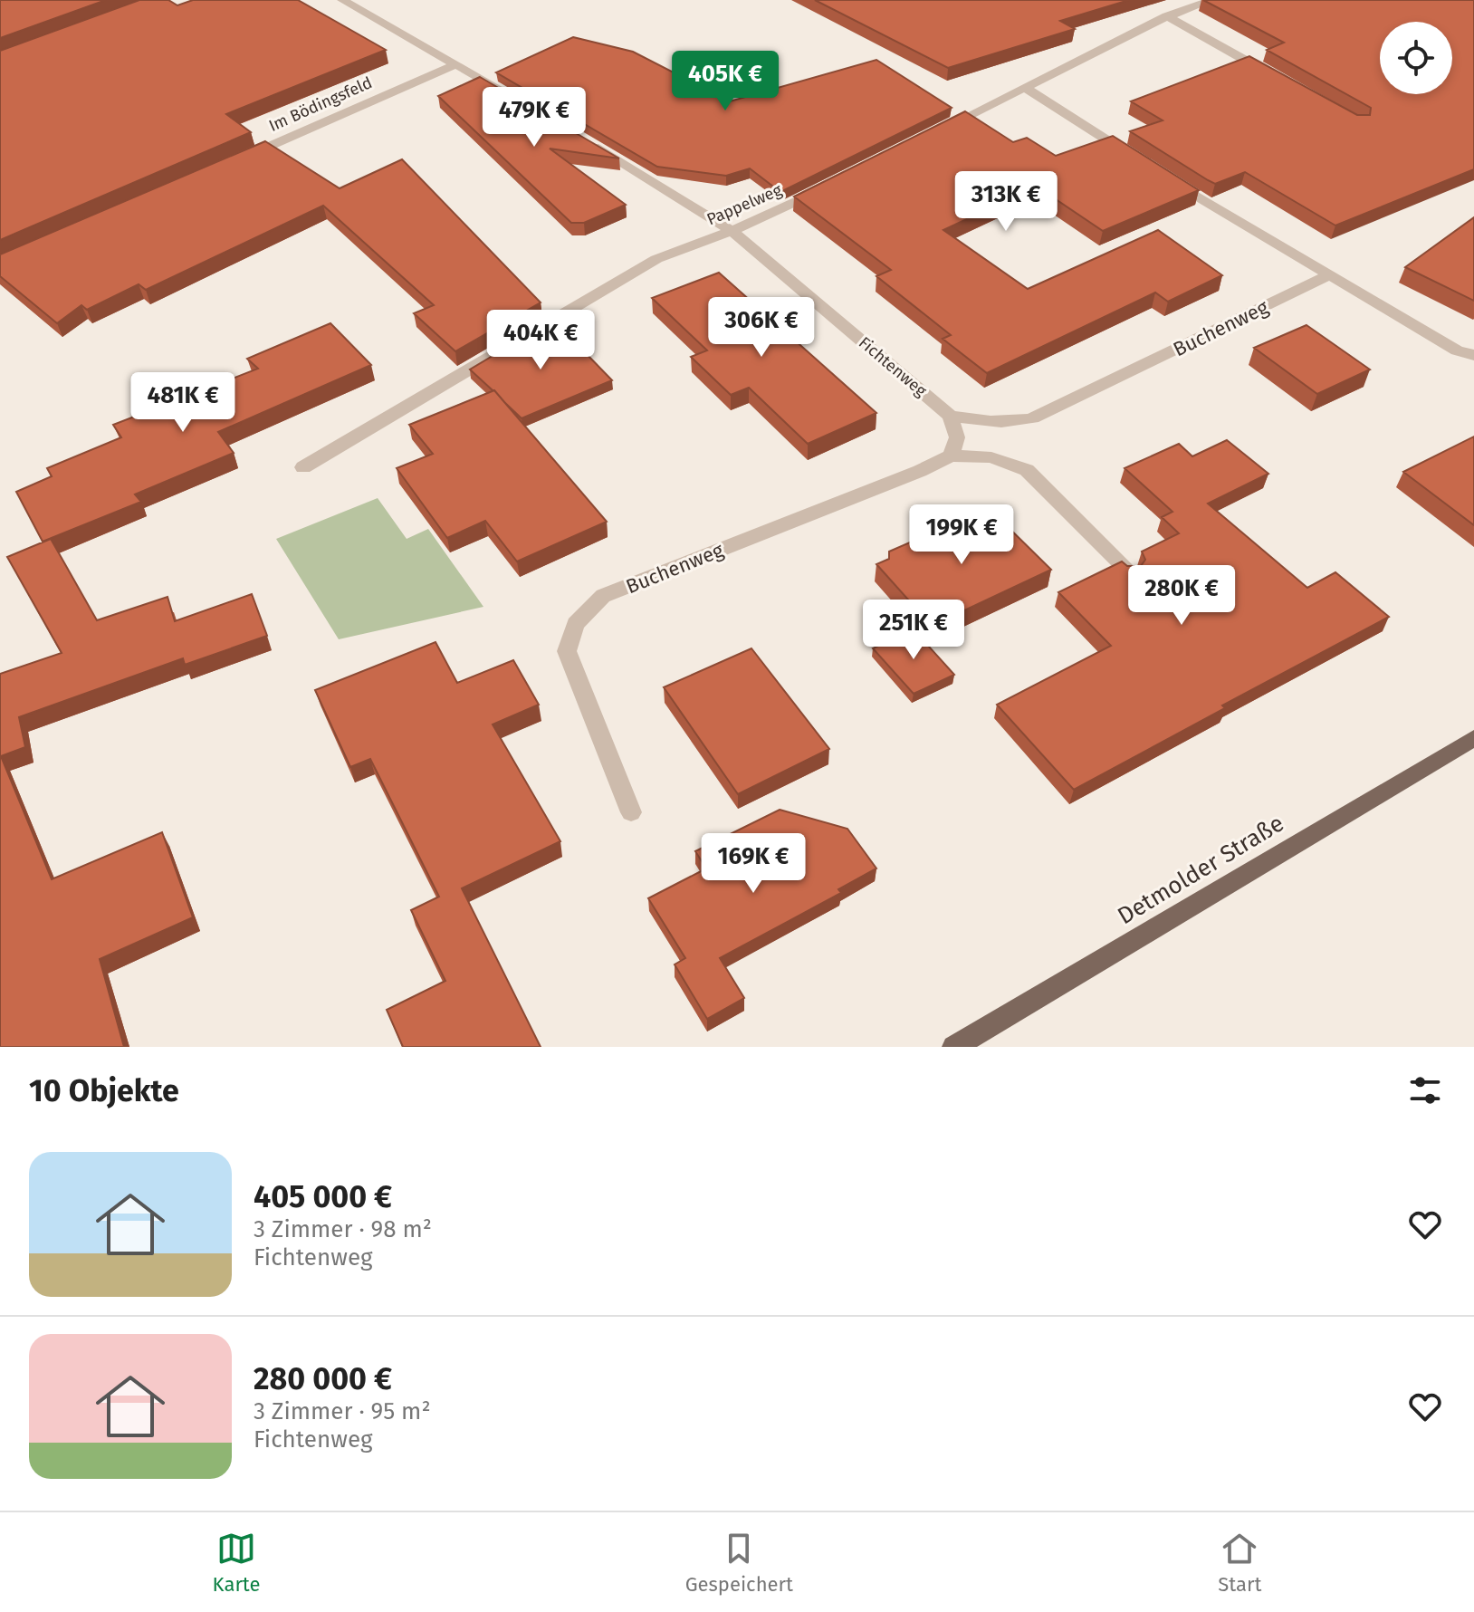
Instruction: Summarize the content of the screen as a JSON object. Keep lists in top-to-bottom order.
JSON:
{
  "streets": {
    "main road": ["Detmolder Straße"],
    "street": [
      "Im Bödingsfeld",
      "Pappelweg",
      "Buchenweg",
      "Fichtenweg"
    ]
  },
  "crossings": [
    ["Pappelweg", "Fichtenweg"],
    ["Buchenweg", "Fichtenweg"]
  ],
  "page": {
    "price": [
      "405K €",
      "479K €",
      "313K €",
      "306K €",
      "404K €",
      "481K €",
      "199K €",
      "280K €",
      "251K €",
      "169K €"
    ],
    "heading": "10 Objekte",
    "list": [
      {
        "name": "405 000 €",
        "note": "3 Zimmer · 98 m² · Fichtenweg"
      },
      {
        "name": "280 000 €",
        "note": "3 Zimmer · 95 m² · Fichtenweg"
      }
    ],
    "tabs": ["Karte", "Gespeichert", "Start"]
  }
}
